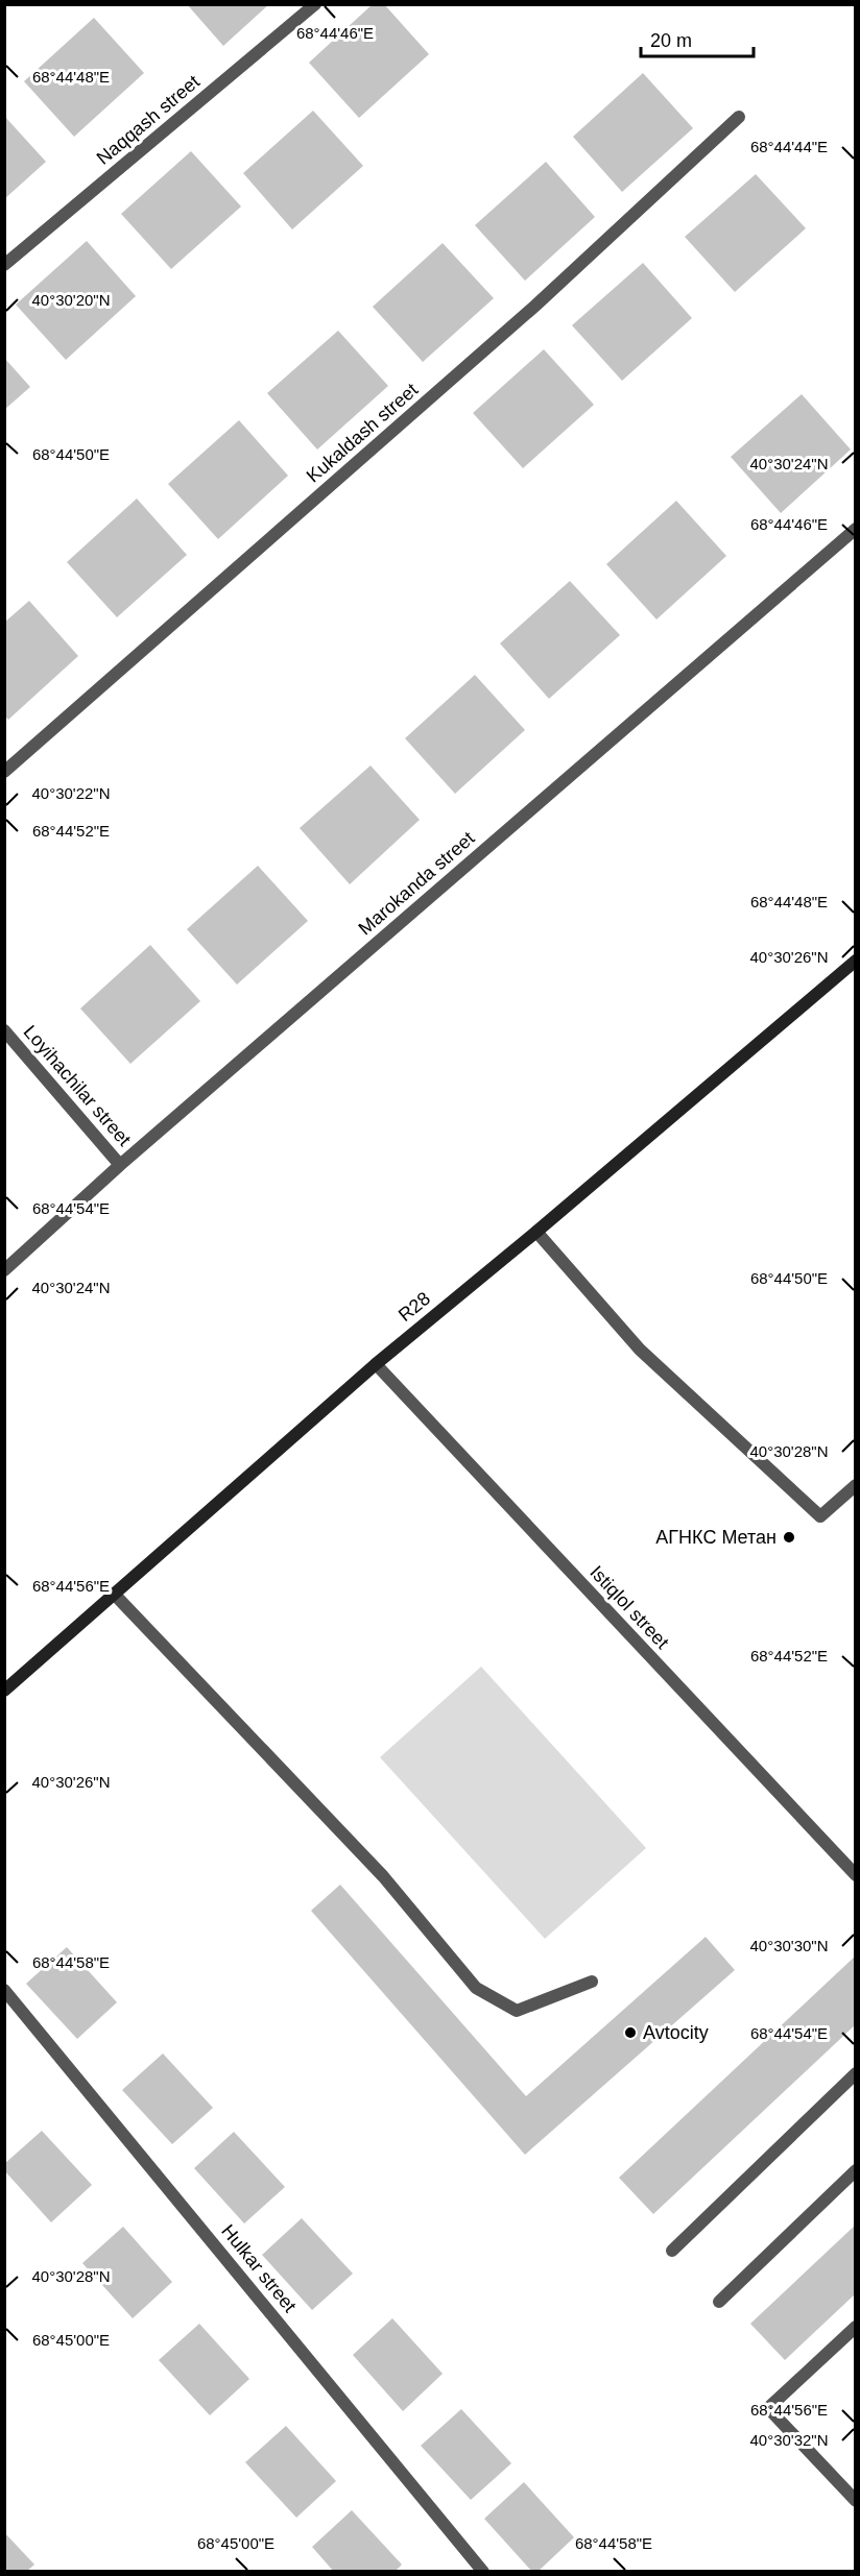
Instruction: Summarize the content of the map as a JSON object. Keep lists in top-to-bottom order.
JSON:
{
  "streets": {
    "main road": ["R28"],
    "street": [
      "Naqqash street",
      "Kukaldash street",
      "Marokanda street",
      "Loyihachilar street",
      "Istiqlol street",
      "Hulkar street"
    ]
  },
  "crossings": [
    ["Marokanda street", "Loyihachilar street"],
    ["R28", "Istiqlol street"]
  ],
  "places": ["АГНКС Метан", "Avtocity"],
  "scale_bar": "20 m",
  "coordinates": [
    "68°44'46\"E",
    "68°44'48\"E",
    "68°44'44\"E",
    "40°30'20\"N",
    "68°44'50\"E",
    "40°30'24\"N",
    "40°30'22\"N",
    "68°44'52\"E",
    "40°30'26\"N",
    "68°44'54\"E",
    "40°30'28\"N",
    "68°44'56\"E",
    "40°30'30\"N",
    "68°44'58\"E",
    "68°45'00\"E",
    "40°30'32\"N"
  ]
}
